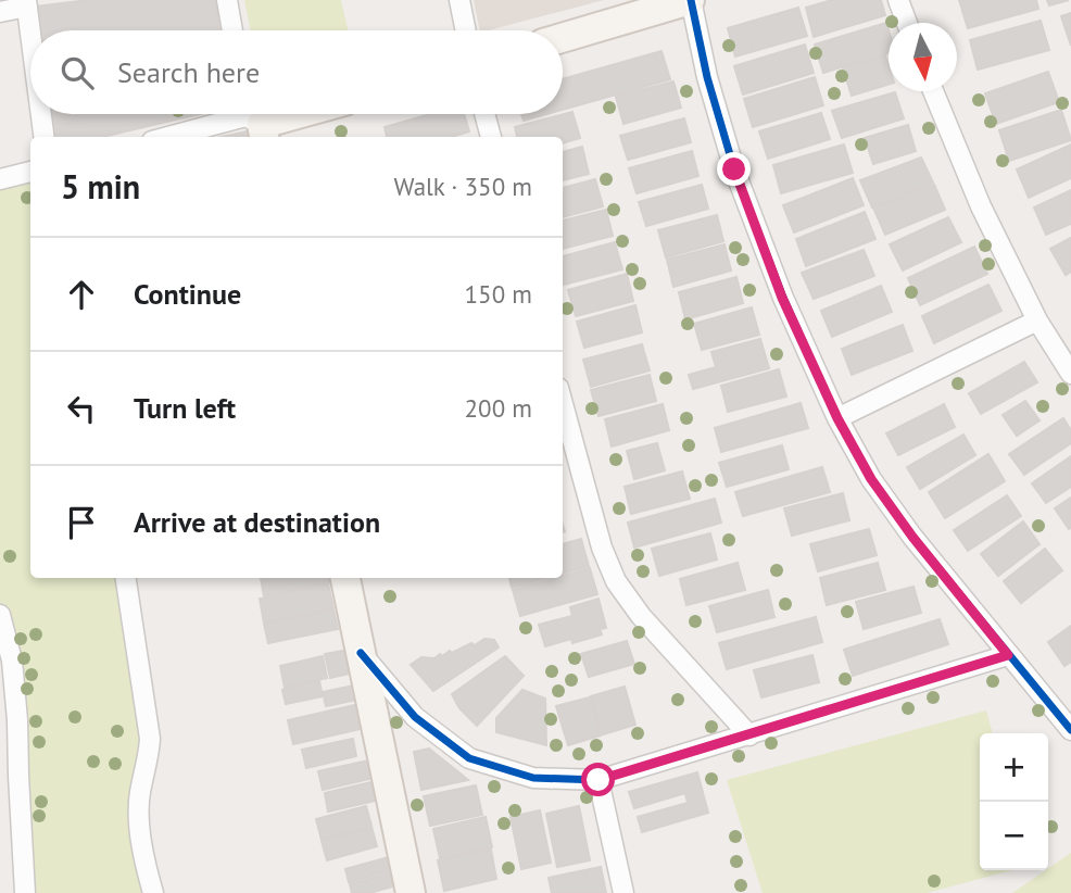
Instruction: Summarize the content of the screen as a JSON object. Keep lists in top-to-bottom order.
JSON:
{
  "north": "bottom",
  "page": {
    "search": "Search here",
    "heading": ["5 min", "Walk · 350 m"],
    "list": [
      ["Continue", "150 m"],
      ["Turn left", "200 m"],
      "Arrive at destination"
    ],
    "map_buttons": ["+", "−"]
  }
}
